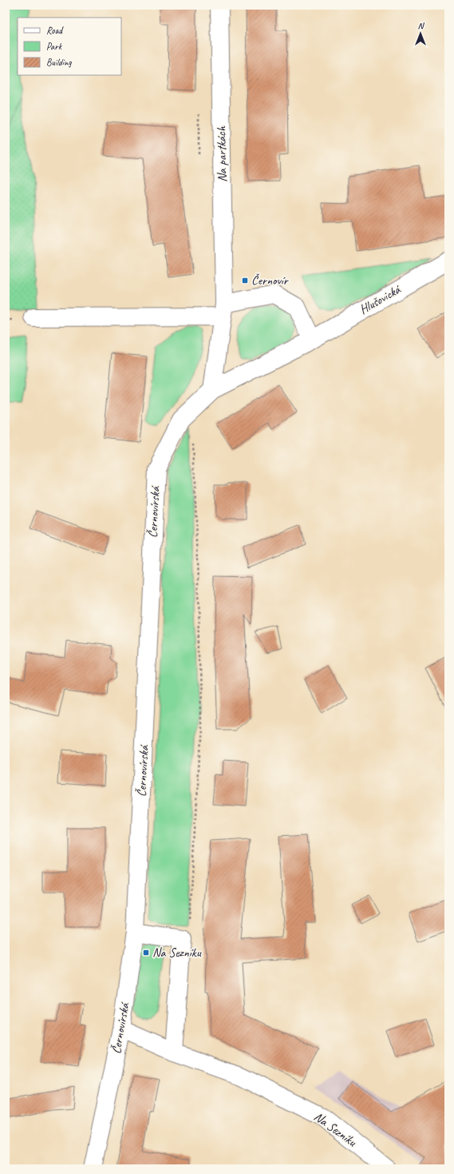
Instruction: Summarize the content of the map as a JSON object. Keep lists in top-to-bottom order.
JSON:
{
  "streets": {
    "street": [
      "Na partkách",
      "Hlušovická",
      "Černovírská",
      "Na Sezníku"
    ]
  },
  "crossings": [
    ["Na partkách", "Hlušovická"],
    ["Na partkách", "Černovírská"],
    ["Hlušovická", "Černovírská"],
    ["Černovírská", "Na Sezníku"]
  ],
  "places": {
    "transit": ["Černovír", "Na Sezníku"]
  },
  "legend": ["Road", "Park", "Building"],
  "north": "top"
}
